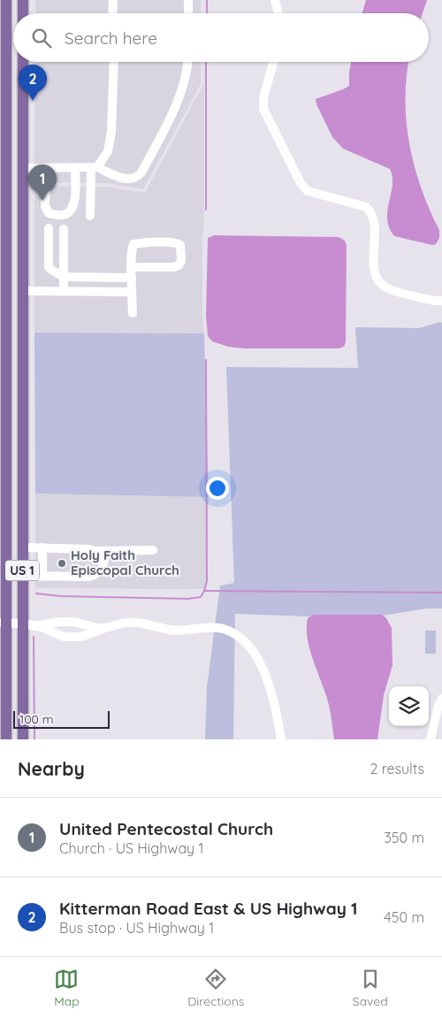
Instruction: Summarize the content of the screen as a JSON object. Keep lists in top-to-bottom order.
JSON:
{
  "streets": {
    "main road": ["US 1"]
  },
  "places": ["Holy Faith Episcopal Church"],
  "scale_bar": "100 m",
  "page": {
    "search": "Search here",
    "pins": ["2", "1"],
    "scale": "100 m",
    "heading": ["Nearby", "2 results"],
    "list": [
      {
        "mark": "1",
        "name": "United Pentecostal Church",
        "note": "Church · US Highway 1",
        "value": "350 m"
      },
      {
        "mark": "2",
        "name": "Kitterman Road East & US Highway 1",
        "note": "Bus stop · US Highway 1",
        "value": "450 m"
      }
    ],
    "nav": ["Map", "Directions", "Saved"]
  }
}
